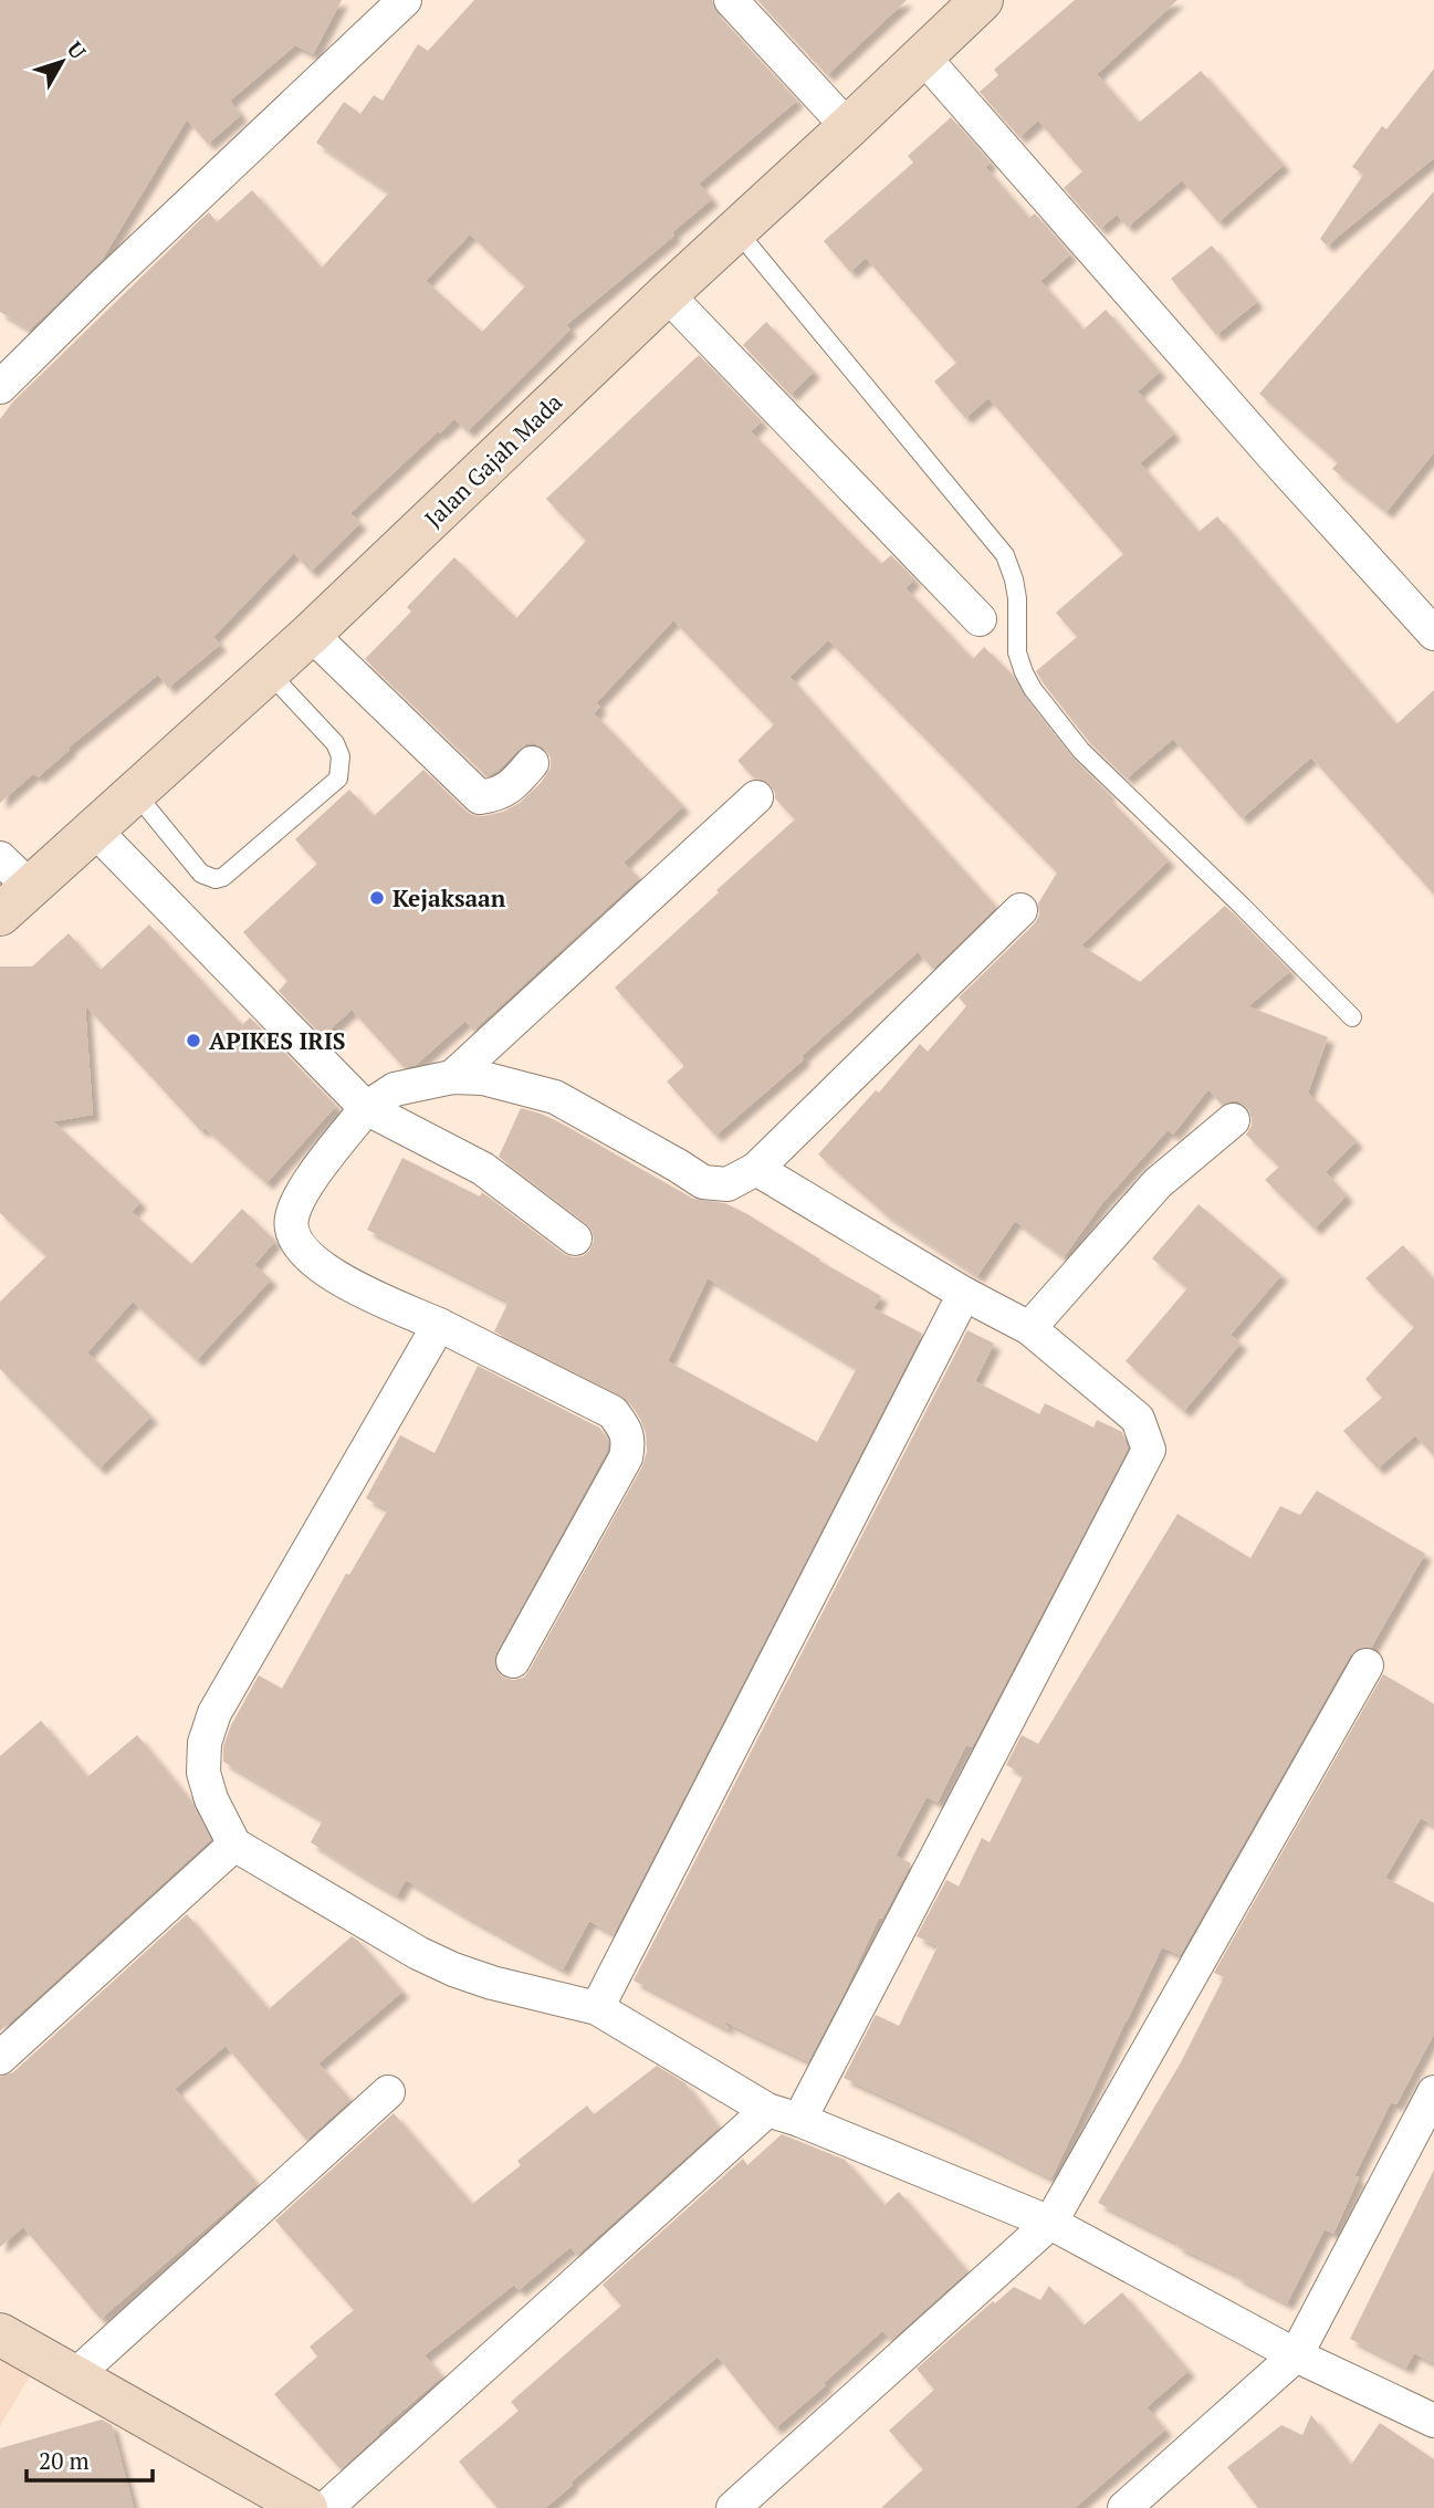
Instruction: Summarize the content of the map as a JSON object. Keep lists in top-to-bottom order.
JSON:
{
  "streets": {
    "main road": ["Jalan Gajah Mada"]
  },
  "places": ["Kejaksaan", "APIKES IRIS"],
  "scale_bar": "20 m",
  "north": "top right"
}
